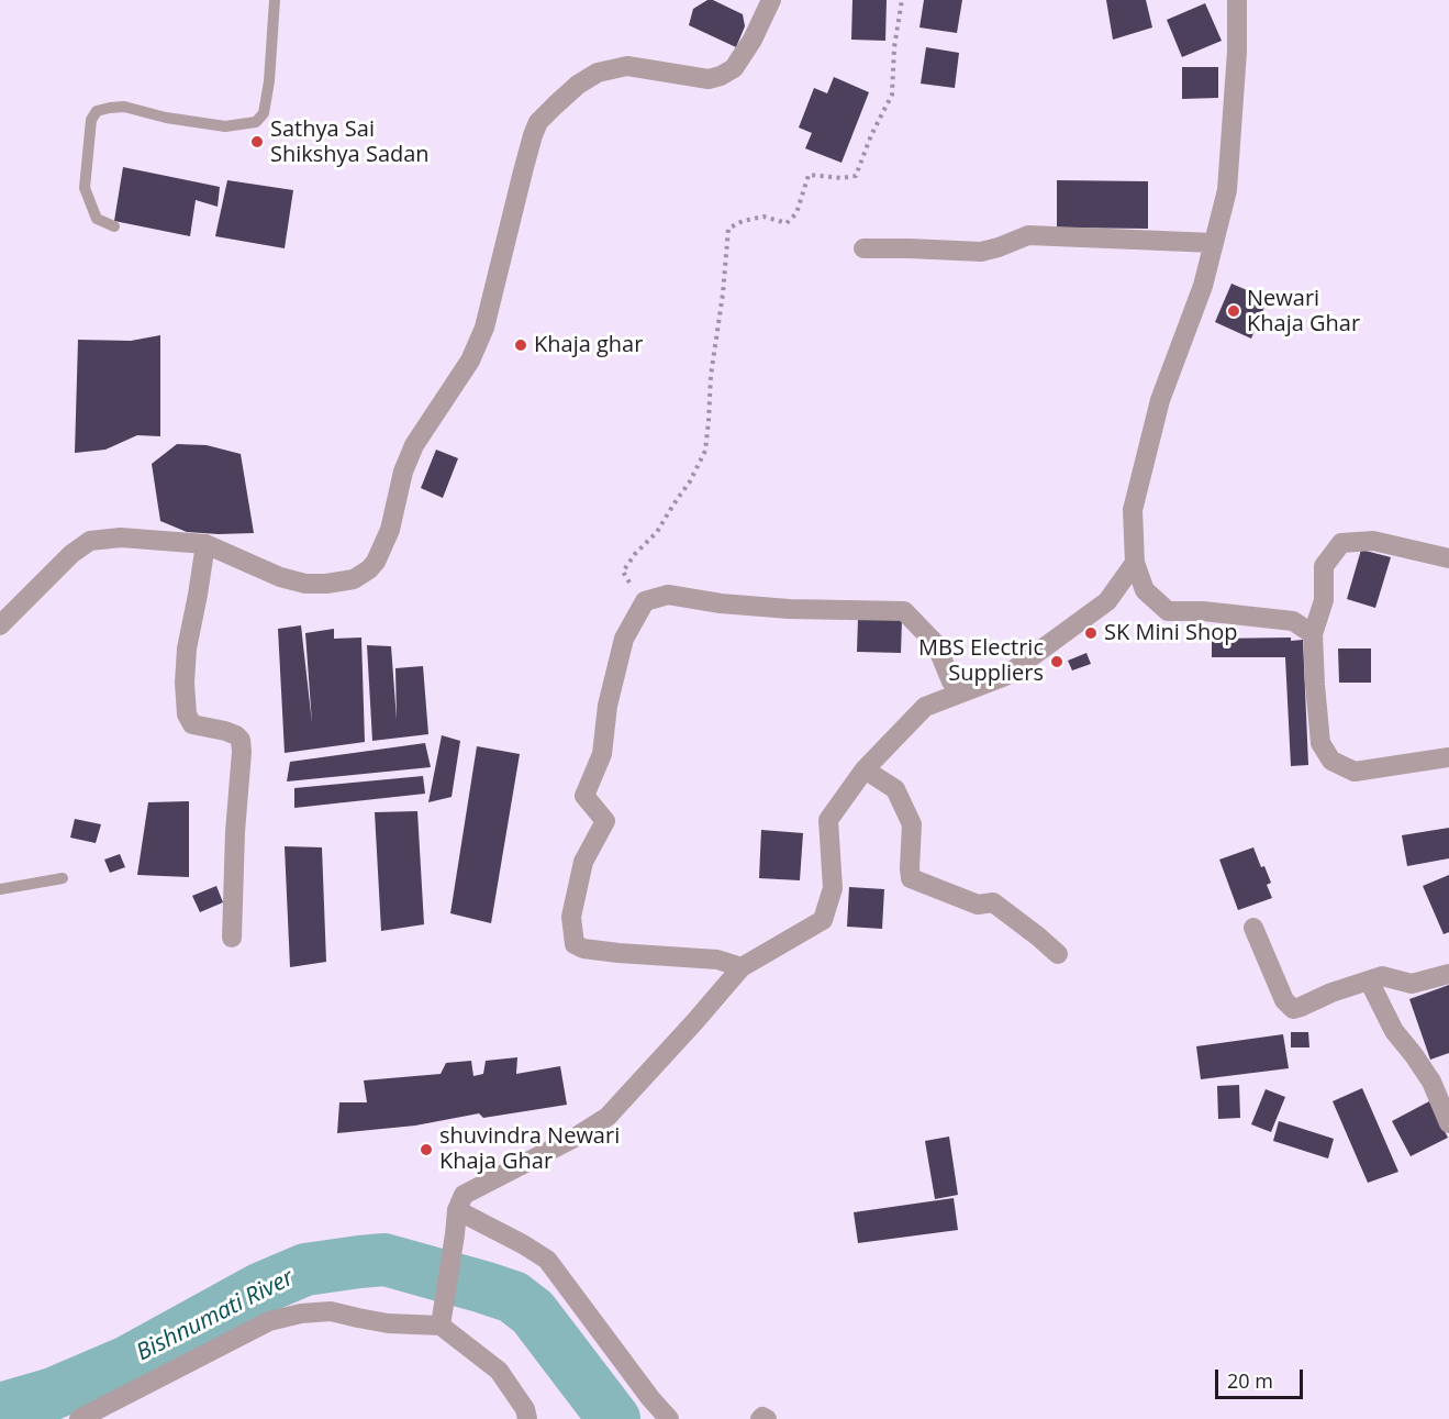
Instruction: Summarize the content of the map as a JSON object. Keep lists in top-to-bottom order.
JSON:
{
  "water": ["Bishnumati River"],
  "places": [
    "Sathya Sai Shikshya Sadan",
    "Newari Khaja Ghar",
    "Khaja ghar",
    "SK Mini Shop",
    "MBS Electric Suppliers",
    "shuvindra Newari Khaja Ghar"
  ],
  "scale_bar": "20 m"
}
